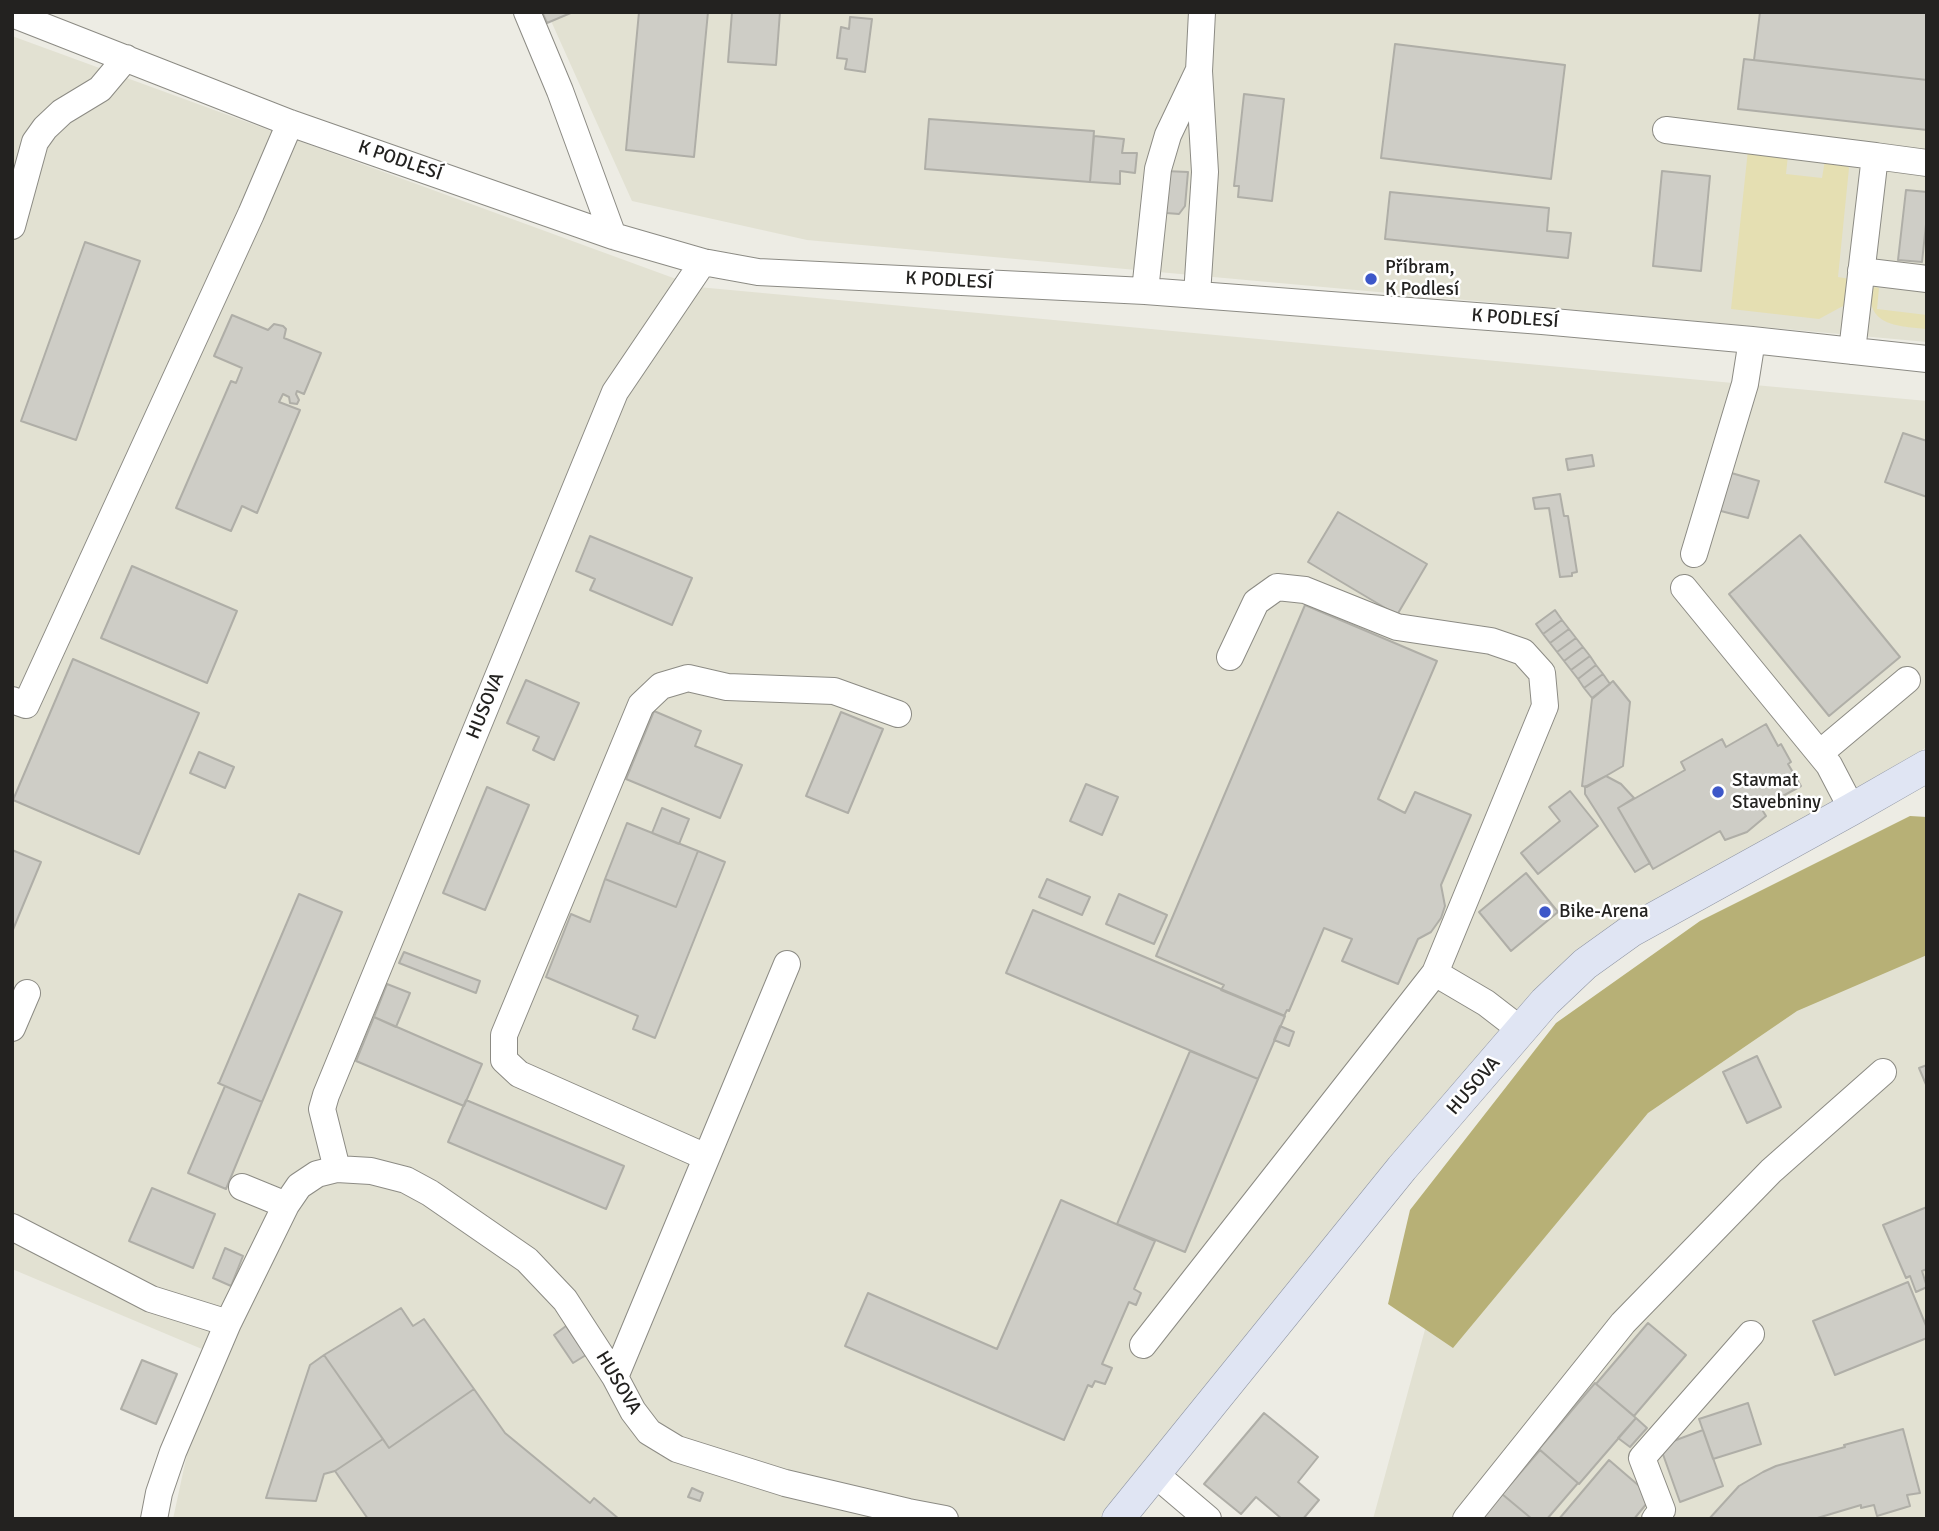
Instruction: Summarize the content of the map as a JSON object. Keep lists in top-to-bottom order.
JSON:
{
  "streets": {
    "main road": ["HUSOVA"],
    "street": ["K PODLESÍ"]
  },
  "crossings": [
    ["K PODLESÍ", "HUSOVA"]
  ],
  "places": ["Příbram, K Podlesí", "Stavmat Stavebniny", "Bike-Arena"]
}
